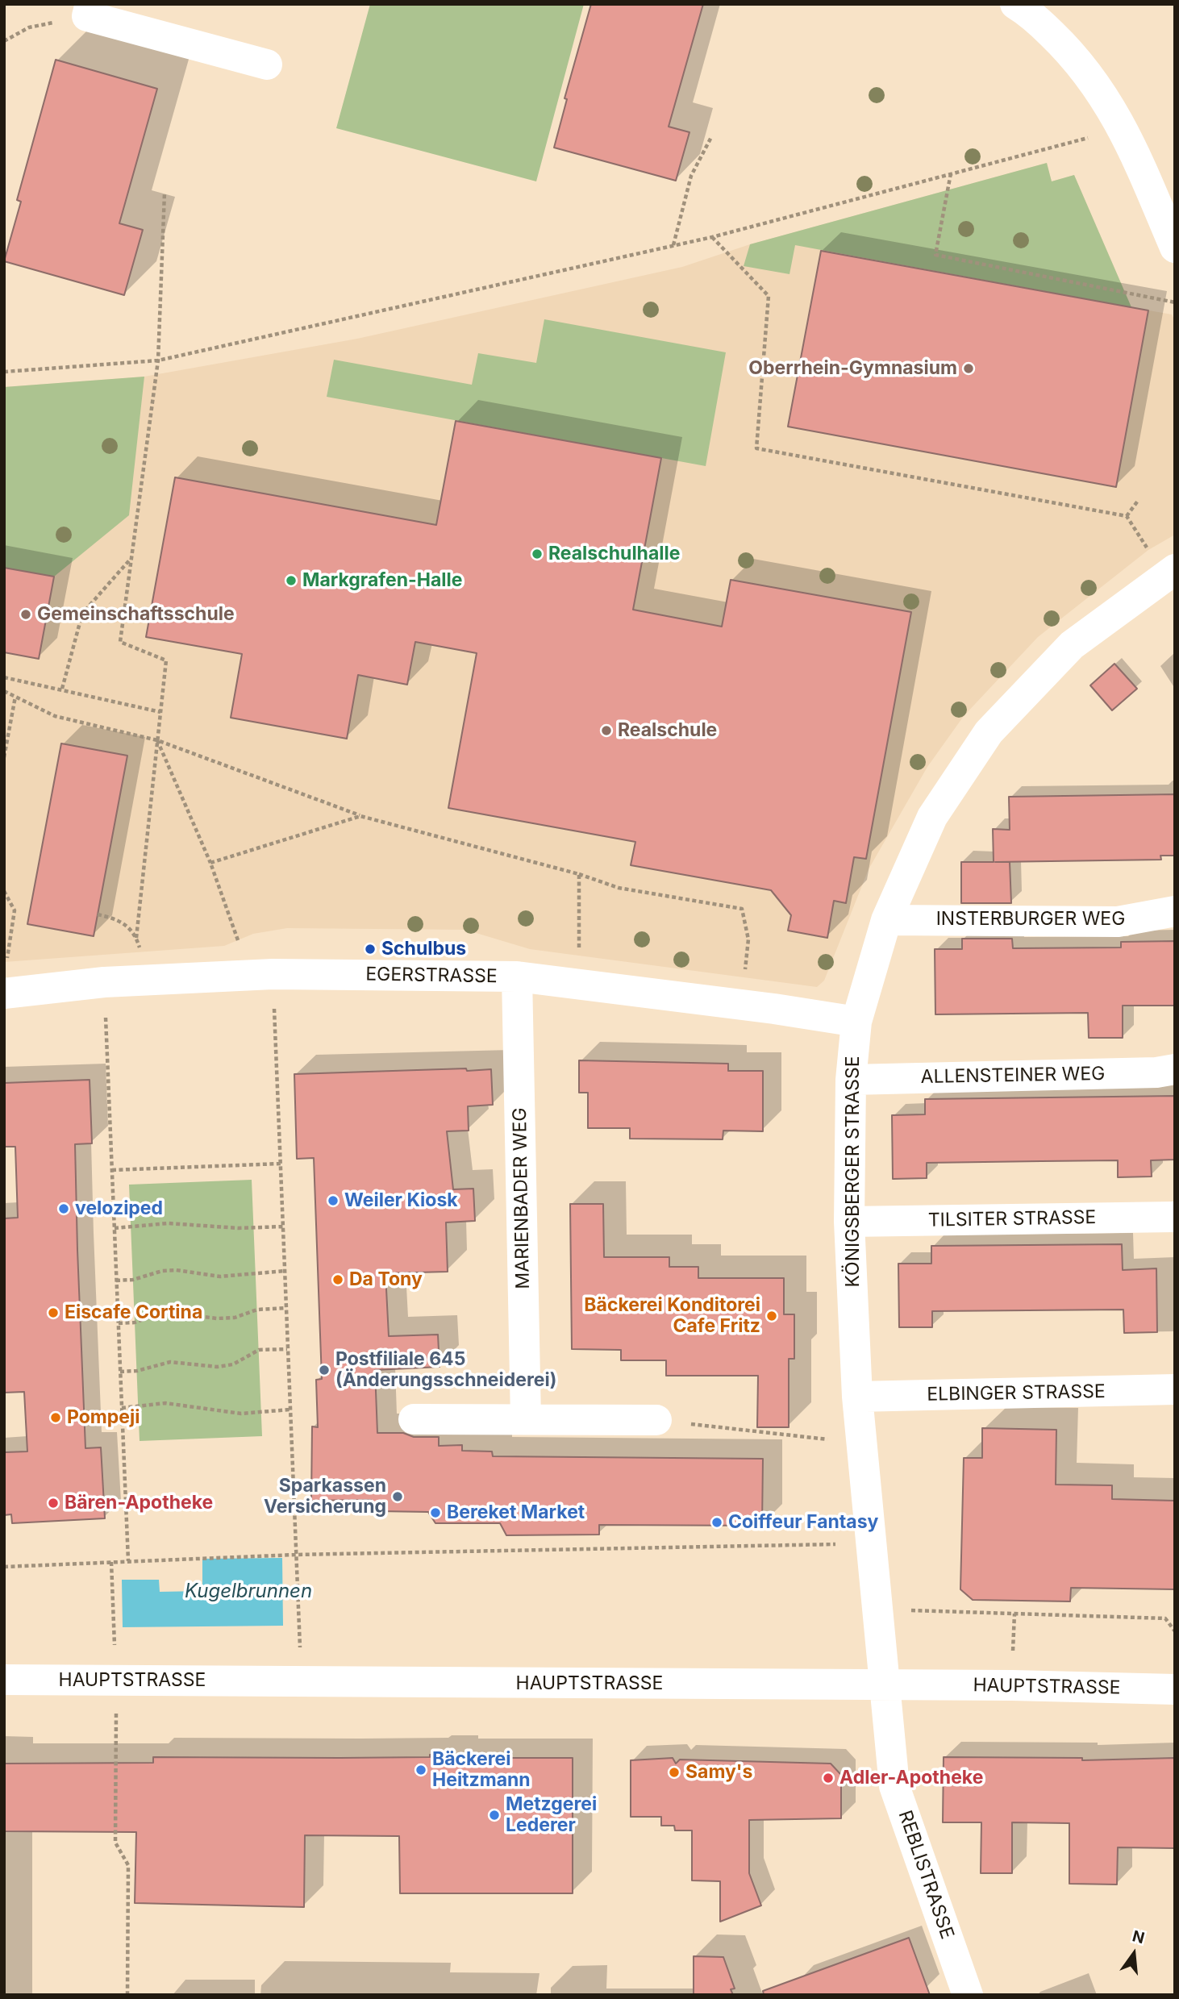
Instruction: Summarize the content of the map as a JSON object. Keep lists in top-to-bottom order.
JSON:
{
  "streets": {
    "street": [
      "INSTERBURGER WEG",
      "EGERSTRASSE",
      "ALLENSTEINER WEG",
      "KÖNIGSBERGER STRASSE",
      "MARIENBADER WEG",
      "TILSITER STRASSE",
      "ELBINGER STRASSE",
      "HAUPTSTRASSE",
      "REBLISTRASSE"
    ]
  },
  "crossings": [
    ["INSTERBURGER WEG", "KÖNIGSBERGER STRASSE"],
    ["EGERSTRASSE", "KÖNIGSBERGER STRASSE"],
    ["EGERSTRASSE", "MARIENBADER WEG"],
    ["ALLENSTEINER WEG", "KÖNIGSBERGER STRASSE"],
    ["KÖNIGSBERGER STRASSE", "TILSITER STRASSE"],
    ["KÖNIGSBERGER STRASSE", "ELBINGER STRASSE"],
    ["KÖNIGSBERGER STRASSE", "HAUPTSTRASSE"],
    ["KÖNIGSBERGER STRASSE", "REBLISTRASSE"],
    ["HAUPTSTRASSE", "REBLISTRASSE"]
  ],
  "water": ["Kugelbrunnen"],
  "places": [
    "Oberrhein-Gymnasium",
    "Realschulhalle",
    "Markgrafen-Halle",
    "Gemeinschaftsschule",
    "Realschule",
    "Schulbus",
    "Weiler Kiosk",
    "veloziped",
    "Da Tony",
    "Eiscafe Cortina",
    "Bäckerei Konditorei Cafe Fritz",
    "Postfiliale 645 (Änderungsschneiderei)",
    "Pompeji",
    "Sparkassen Versicherung",
    "Bären-Apotheke",
    "Bereket Market",
    "Coiffeur Fantasy",
    "Bäckerei Heitzmann",
    "Samy's",
    "Adler-Apotheke",
    "Metzgerei Lederer"
  ],
  "north": "top"
}
